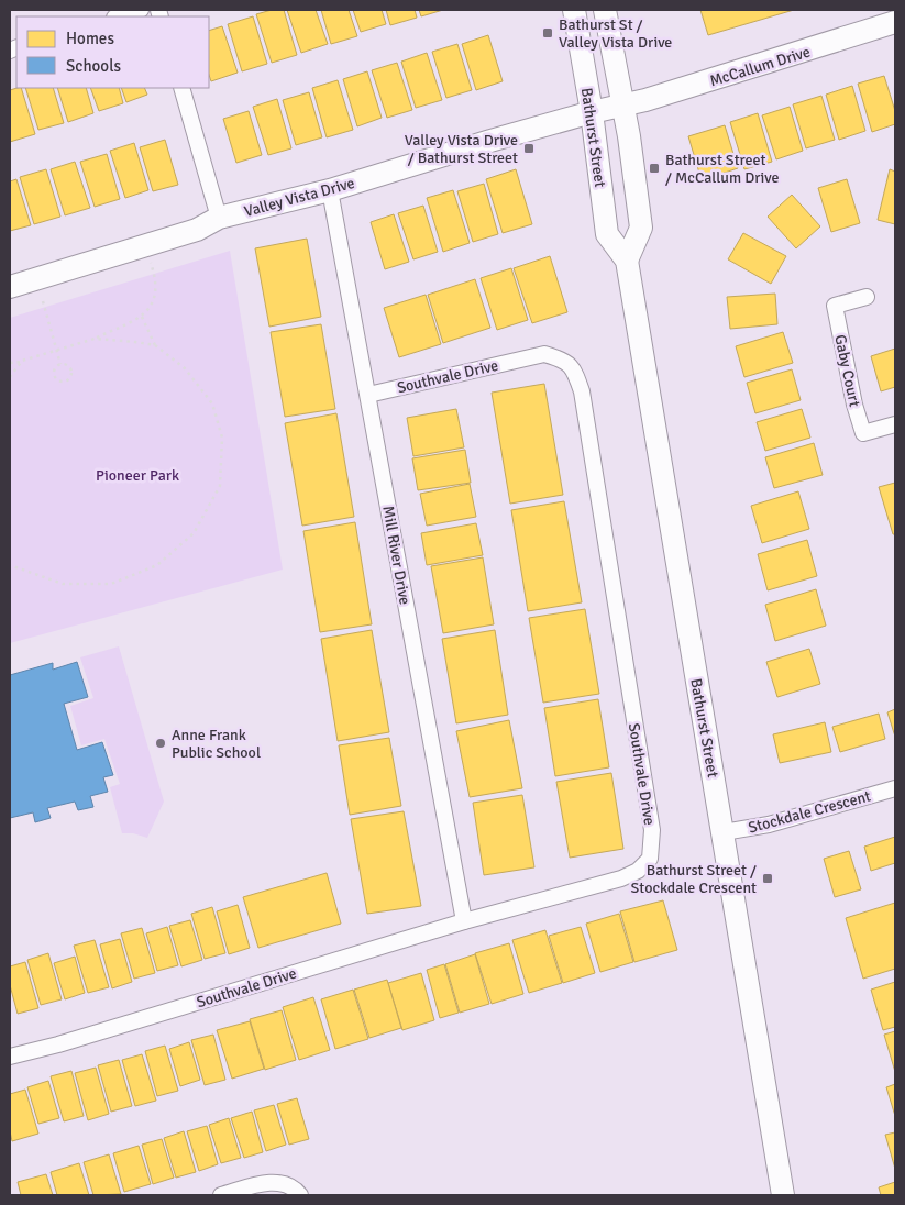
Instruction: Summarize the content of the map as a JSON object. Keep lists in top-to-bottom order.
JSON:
{
  "streets": {
    "main road": ["McCallum Drive", "Bathurst Street", "Valley Vista Drive"],
    "street": [
      "Gaby Court",
      "Southvale Drive",
      "Mill River Drive",
      "Stockdale Crescent"
    ]
  },
  "crossings": [
    ["McCallum Drive", "Bathurst Street"],
    ["McCallum Drive", "Valley Vista Drive"],
    ["Bathurst Street", "Valley Vista Drive"],
    ["Bathurst Street", "Stockdale Crescent"],
    ["Valley Vista Drive", "Mill River Drive"],
    ["Southvale Drive", "Mill River Drive"]
  ],
  "parks": ["Pioneer Park"],
  "places": {
    "transit": [
      "Bathurst St / Valley Vista Drive",
      "Valley Vista Drive / Bathurst Street",
      "Bathurst Street / McCallum Drive",
      "Bathurst Street / Stockdale Crescent"
    ],
    "other": ["Anne Frank Public School"]
  },
  "legend": ["Homes", "Schools"]
}
